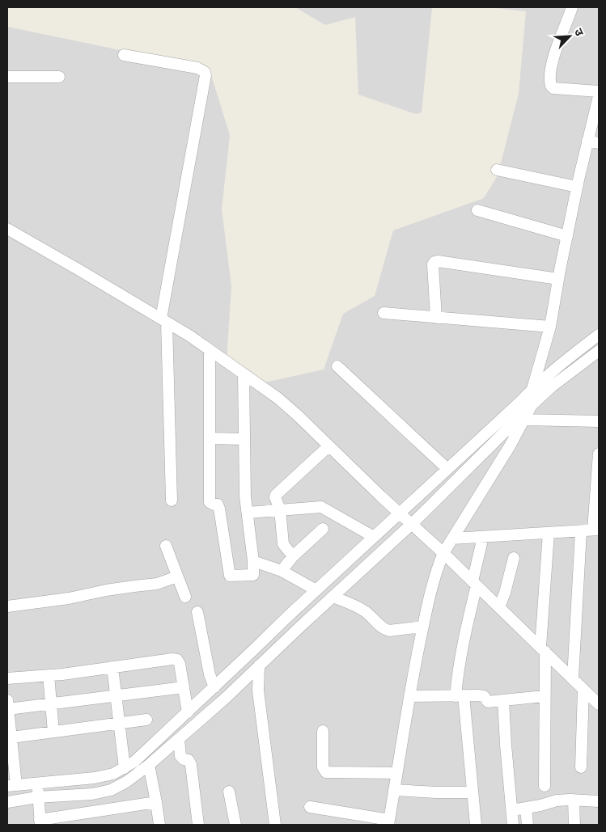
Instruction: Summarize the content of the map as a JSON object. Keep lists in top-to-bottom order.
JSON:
{
  "north": "top right"
}
